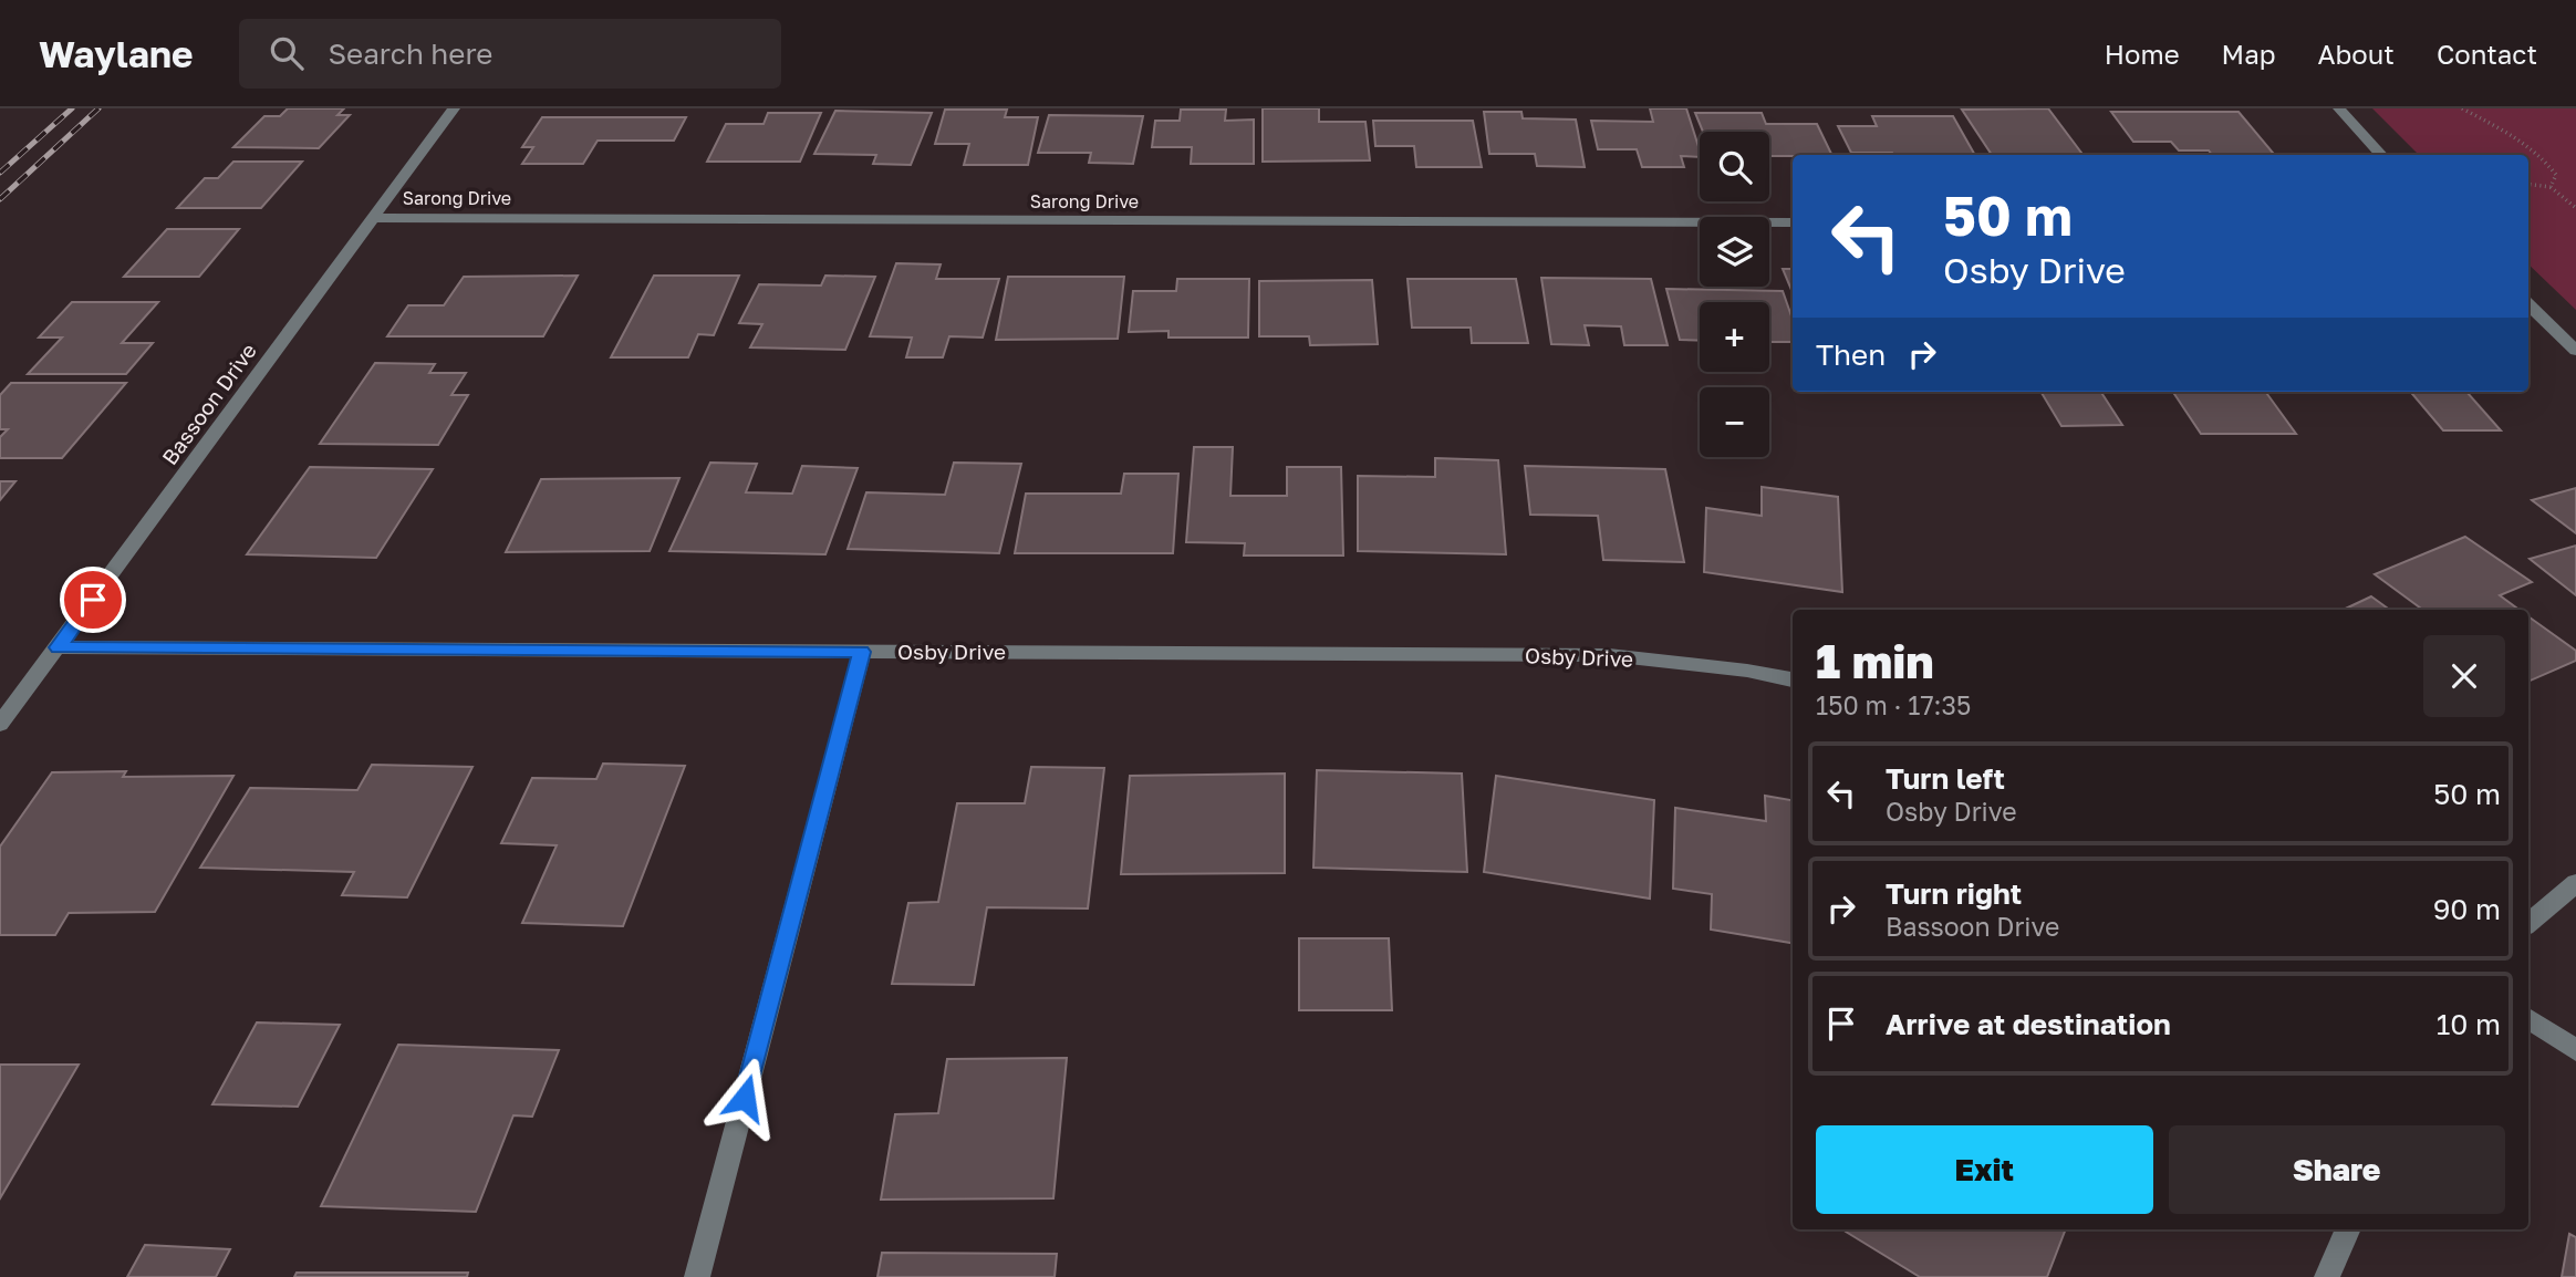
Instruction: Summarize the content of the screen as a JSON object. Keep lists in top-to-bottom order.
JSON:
{
  "streets": {
    "street": ["Sarong Drive", "Bassoon Drive", "Osby Drive"]
  },
  "crossings": [
    ["Sarong Drive", "Bassoon Drive"],
    ["Bassoon Drive", "Osby Drive"]
  ],
  "page": {
    "header": "Waylane",
    "search": "Search here",
    "nav": [
      "Home",
      "Map",
      "About",
      "Contact"
    ],
    "map_buttons": ["+", "−"],
    "turn": ["50 m", "Osby Drive"],
    "then": "Then",
    "heading": ["1 min", "150 m · 17:35"],
    "list": [
      {
        "name": "Turn left",
        "note": "Osby Drive",
        "value": "50 m"
      },
      {
        "name": "Turn right",
        "note": "Bassoon Drive",
        "value": "90 m"
      },
      {
        "name": "Arrive at destination",
        "value": "10 m"
      }
    ],
    "buttons": ["Exit", "Share"]
  }
}
